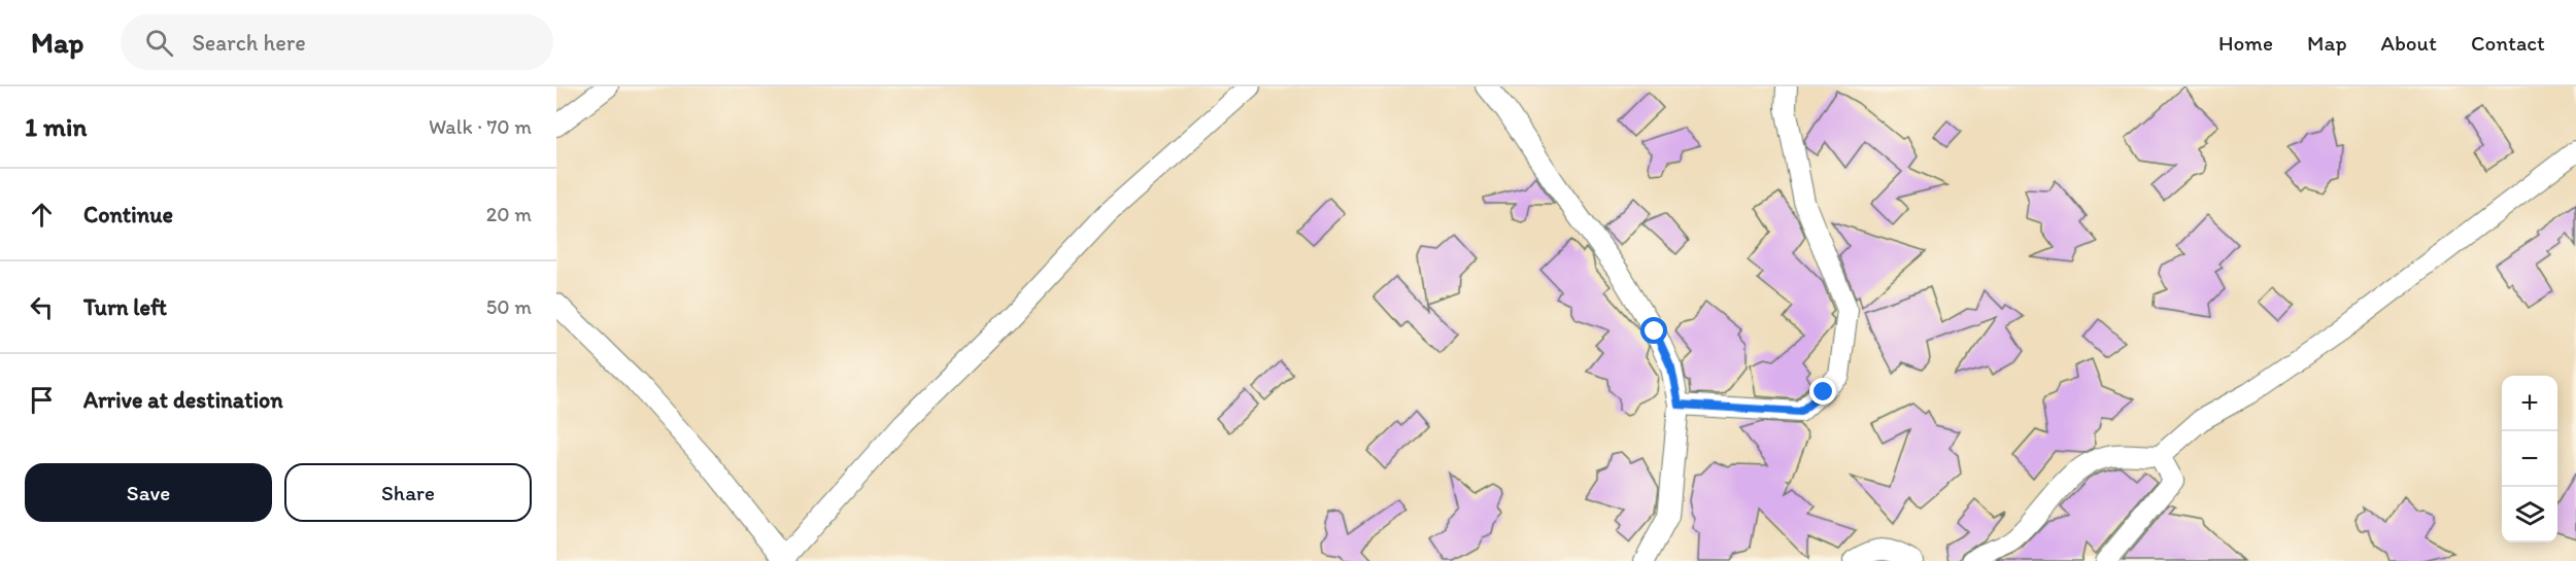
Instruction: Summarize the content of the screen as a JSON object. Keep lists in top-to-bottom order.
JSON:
{
  "page": {
    "header": "Map",
    "search": "Search here",
    "nav": [
      "Home",
      "Map",
      "About",
      "Contact"
    ],
    "heading": ["1 min", "Walk · 70 m"],
    "list": [
      ["Continue", "20 m"],
      ["Turn left", "50 m"],
      "Arrive at destination"
    ],
    "map_buttons": ["+", "−"],
    "buttons": ["Save", "Share"]
  }
}
